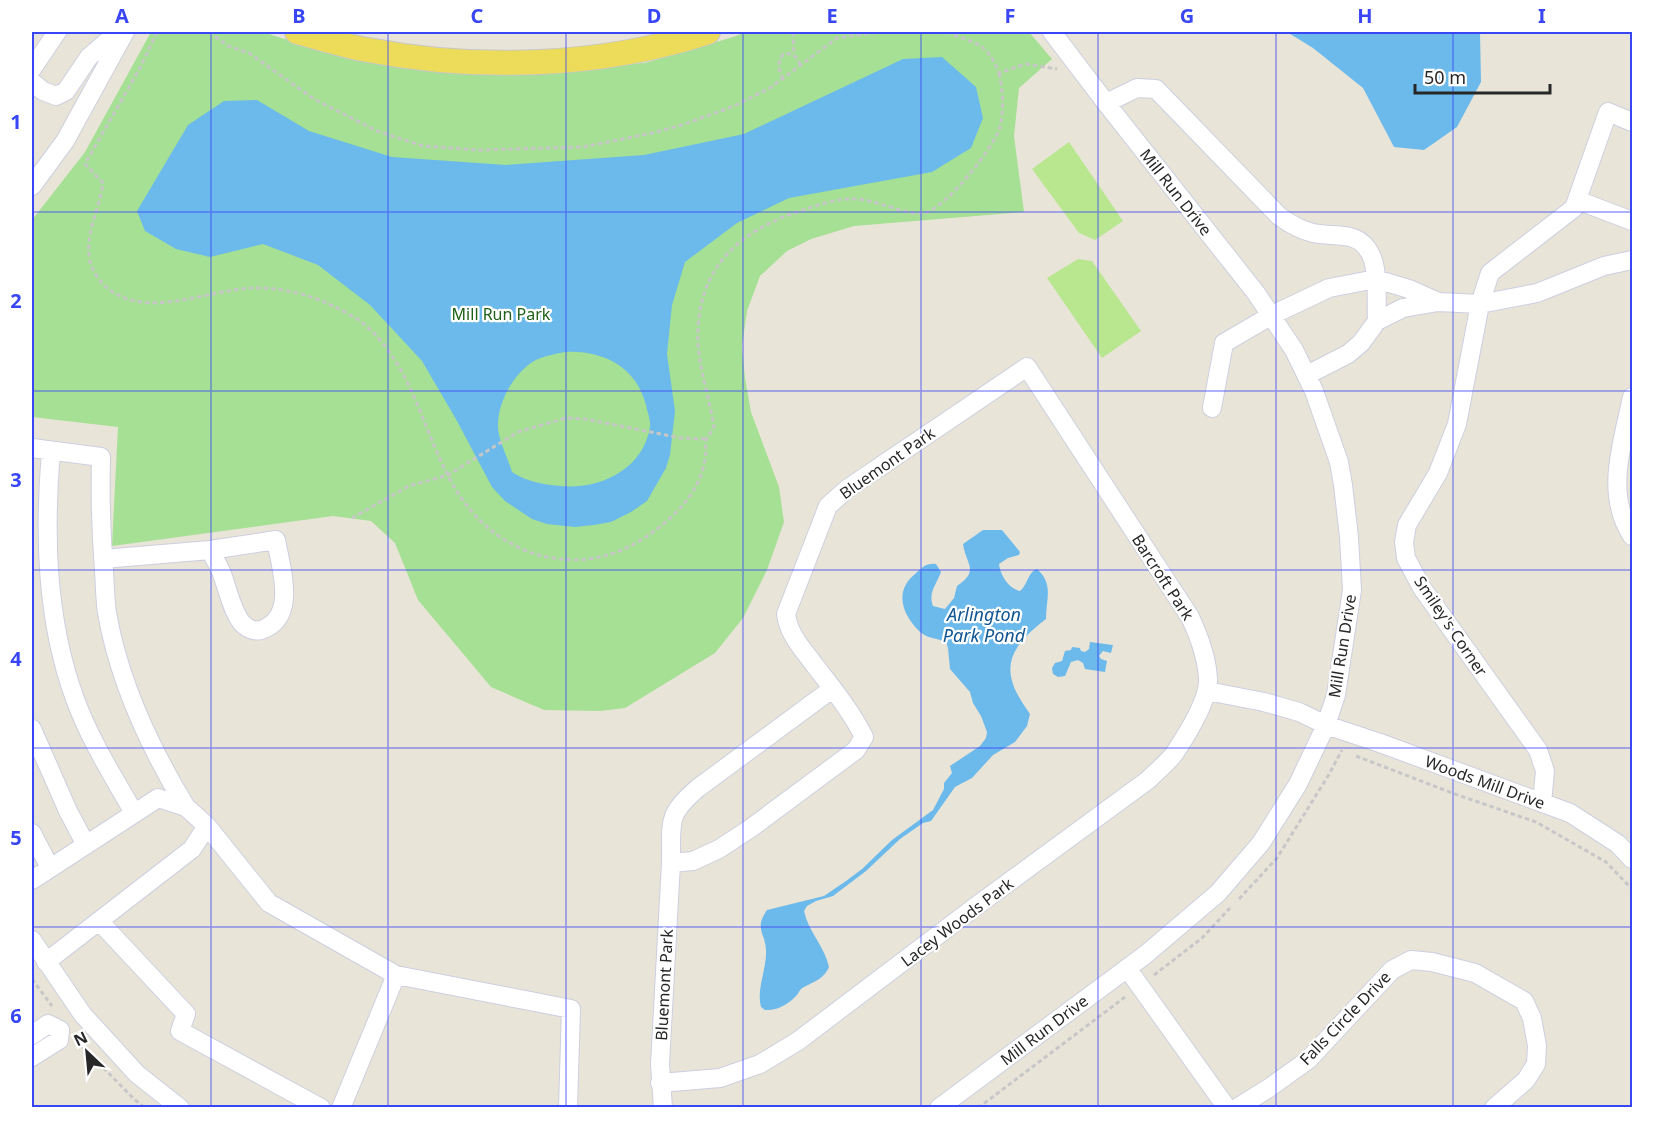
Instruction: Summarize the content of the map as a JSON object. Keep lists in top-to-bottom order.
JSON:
{
  "streets": {
    "street": [
      "Mill Run Drive",
      "Bluemont Park",
      "Barcroft Park",
      "Smiley's Corner",
      "Woods Mill Drive",
      "Lacey Woods Park",
      "Falls Circle Drive"
    ]
  },
  "crossings": [
    ["Mill Run Drive", "Woods Mill Drive"],
    ["Bluemont Park", "Barcroft Park"],
    ["Bluemont Park", "Lacey Woods Park"],
    ["Barcroft Park", "Lacey Woods Park"],
    ["Smiley's Corner", "Woods Mill Drive"]
  ],
  "water": ["Arlington Park Pond"],
  "parks": ["Mill Run Park"],
  "scale_bar": "50 m",
  "north": "top left",
  "grid": {
    "columns": [
      "A",
      "B",
      "C",
      "D",
      "E",
      "F",
      "G",
      "H",
      "I"
    ],
    "rows": [
      "1",
      "2",
      "3",
      "4",
      "5",
      "6"
    ]
  }
}
